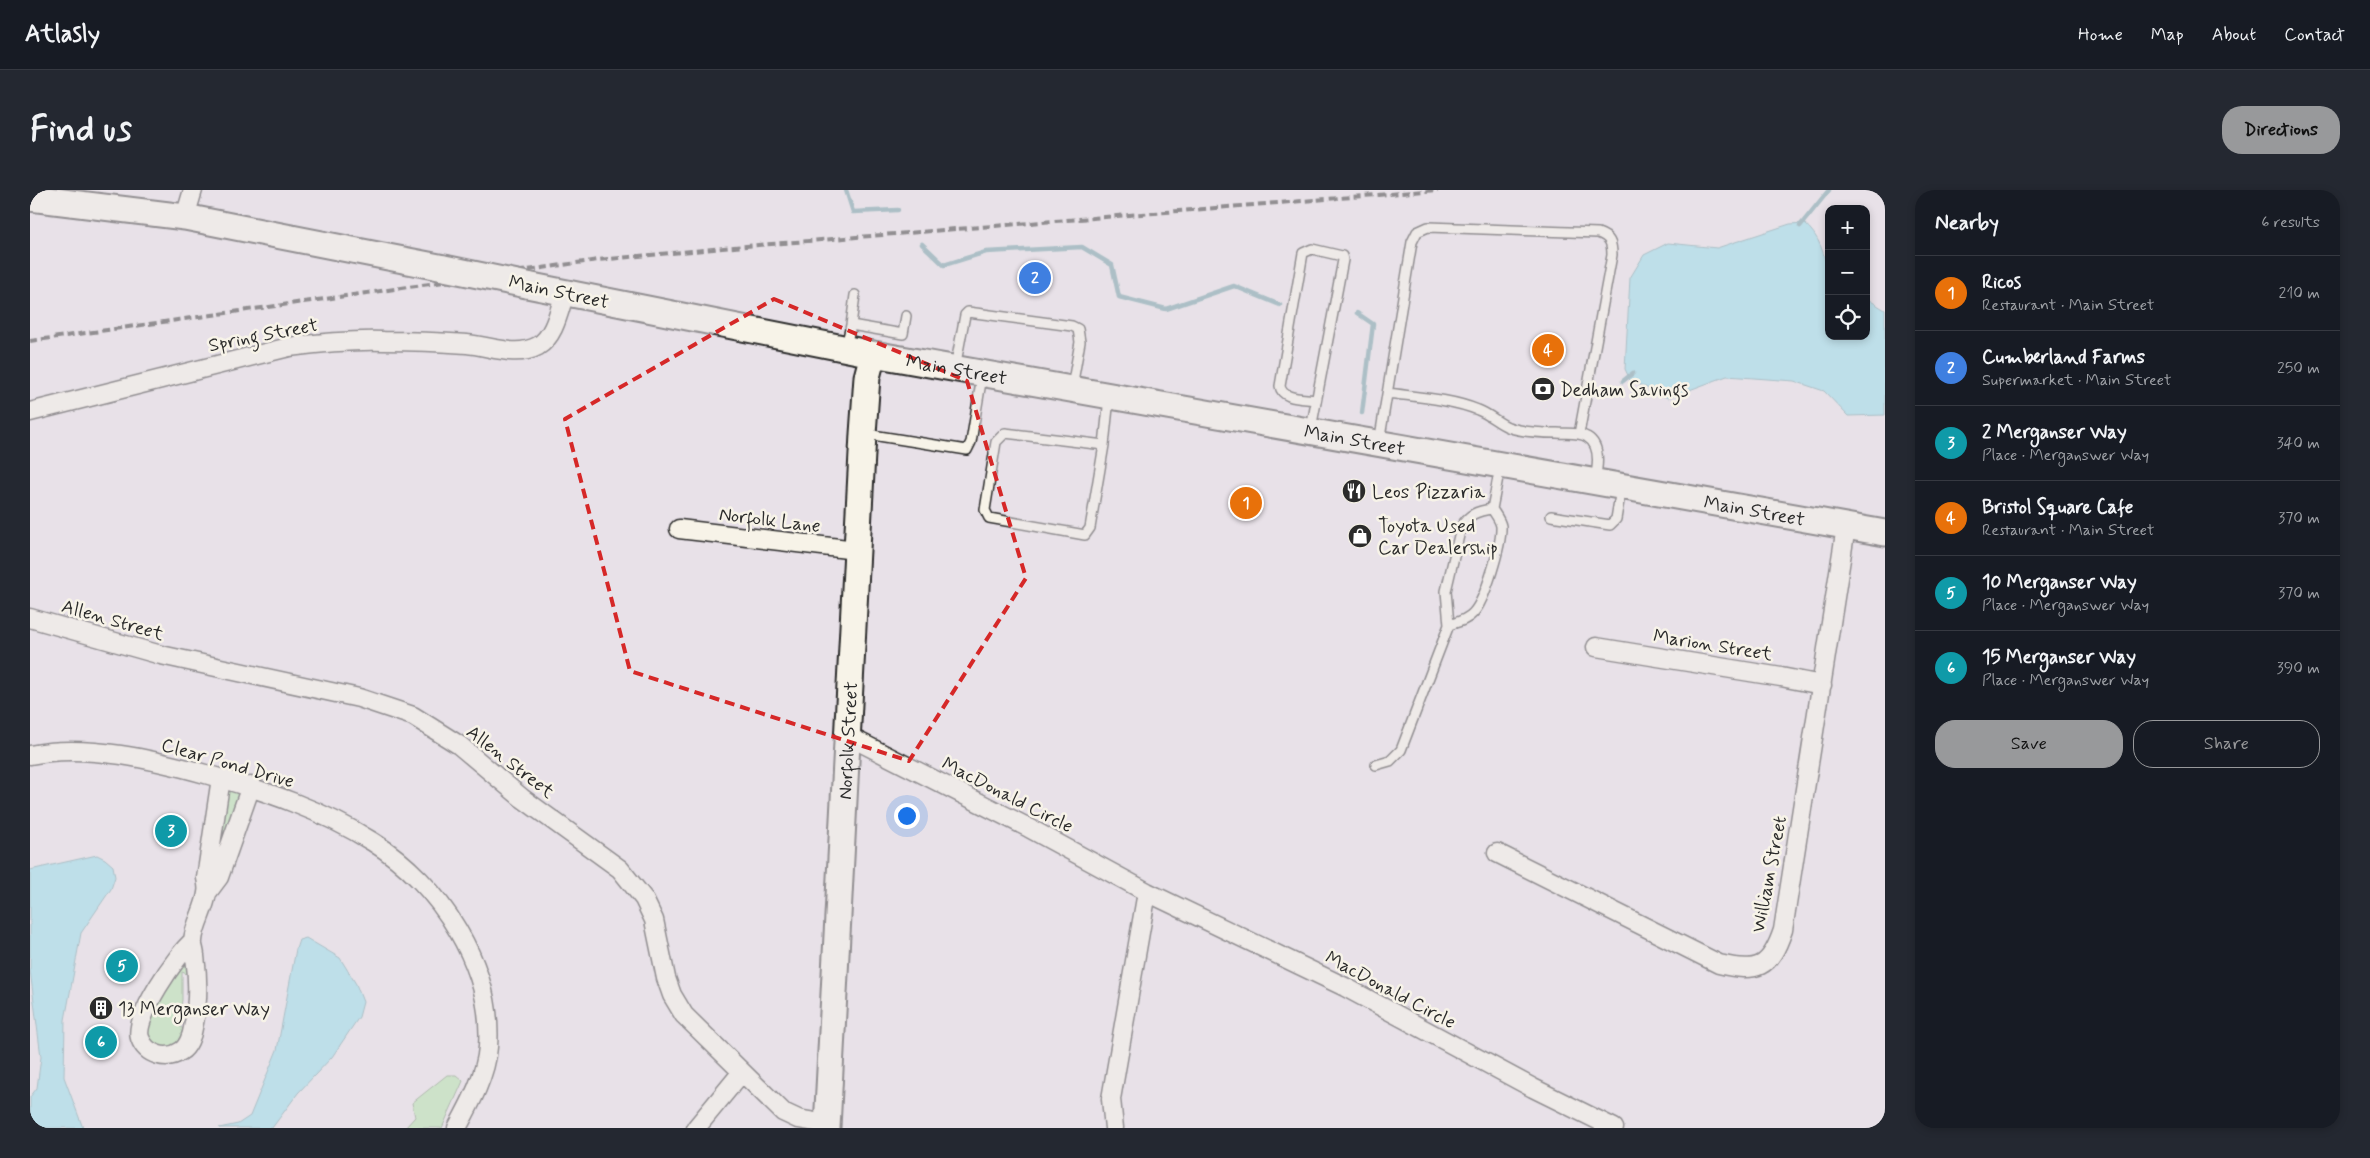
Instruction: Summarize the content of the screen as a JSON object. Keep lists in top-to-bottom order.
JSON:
{
  "streets": {
    "main road": ["Main Street", "Norfolk Street"],
    "street": [
      "Spring Street",
      "Norfolk Lane",
      "Allen Street",
      "Marion Street",
      "Clear Pond Drive",
      "MacDonald Circle",
      "William Street"
    ]
  },
  "crossings": [
    ["Main Street", "Spring Street"],
    ["Main Street", "Norfolk Street"],
    ["Main Street", "William Street"],
    ["Norfolk Lane", "Norfolk Street"],
    ["Allen Street", "Norfolk Street"],
    ["Marion Street", "William Street"],
    ["Norfolk Street", "MacDonald Circle"]
  ],
  "places": {
    "bank": ["Dedham Savings"],
    "restaurant": ["Leos Pizzaria"],
    "shop": ["Toyota Used Car Dealership"],
    "building": ["13 Merganser Way"]
  },
  "page": {
    "header": "Atlasly",
    "nav": [
      "Home",
      "Map",
      "About",
      "Contact"
    ],
    "buttons": [
      "Directions",
      ["Save", "Share"]
    ],
    "title": "Find us",
    "heading": ["Nearby", "6 results"],
    "map_buttons": ["+", "−"],
    "list": [
      {
        "mark": "1",
        "name": "Ricos",
        "note": "Restaurant · Main Street",
        "value": "210 m"
      },
      {
        "mark": "2",
        "name": "Cumberland Farms",
        "note": "Supermarket · Main Street",
        "value": "250 m"
      },
      {
        "mark": "3",
        "name": "2 Merganser Way",
        "note": "Place · Merganswer Way",
        "value": "340 m"
      },
      {
        "mark": "4",
        "name": "Bristol Square Cafe",
        "note": "Restaurant · Main Street",
        "value": "370 m"
      },
      {
        "mark": "5",
        "name": "10 Merganser Way",
        "note": "Place · Merganswer Way",
        "value": "370 m"
      },
      {
        "mark": "6",
        "name": "15 Merganser Way",
        "note": "Place · Merganswer Way",
        "value": "390 m"
      }
    ],
    "pins": [
      "2",
      "4",
      "1",
      "3",
      "5",
      "6"
    ]
  }
}
